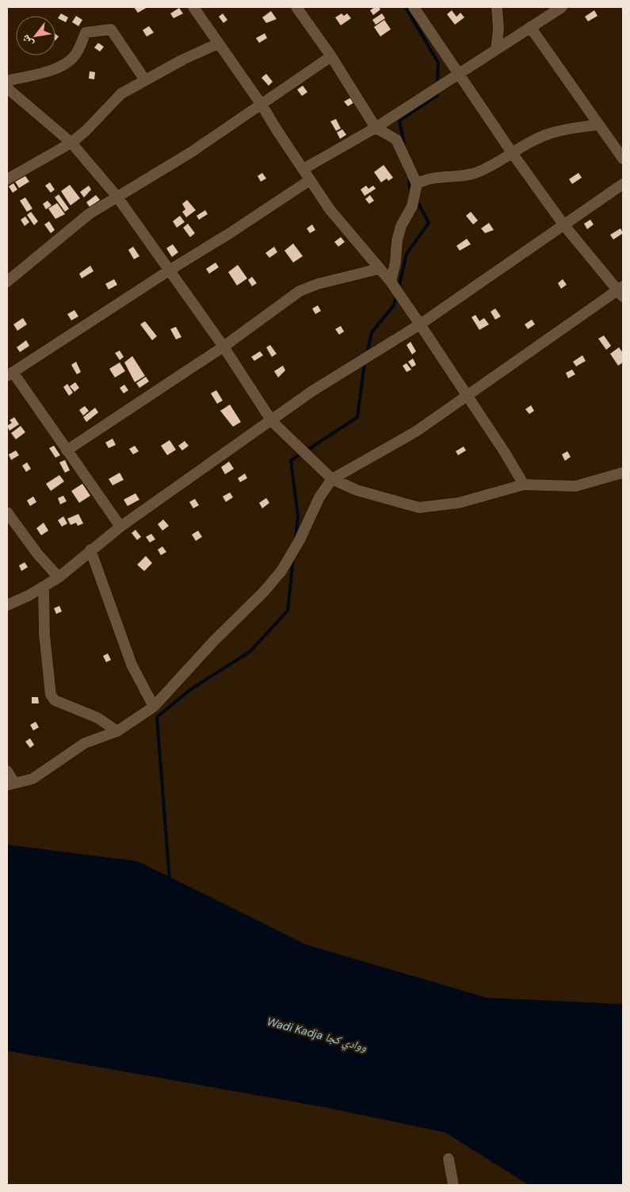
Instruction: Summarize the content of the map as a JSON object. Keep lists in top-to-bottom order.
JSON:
{
  "water": ["Wadi Kadja ووادي كجا"],
  "north": "bottom left"
}
